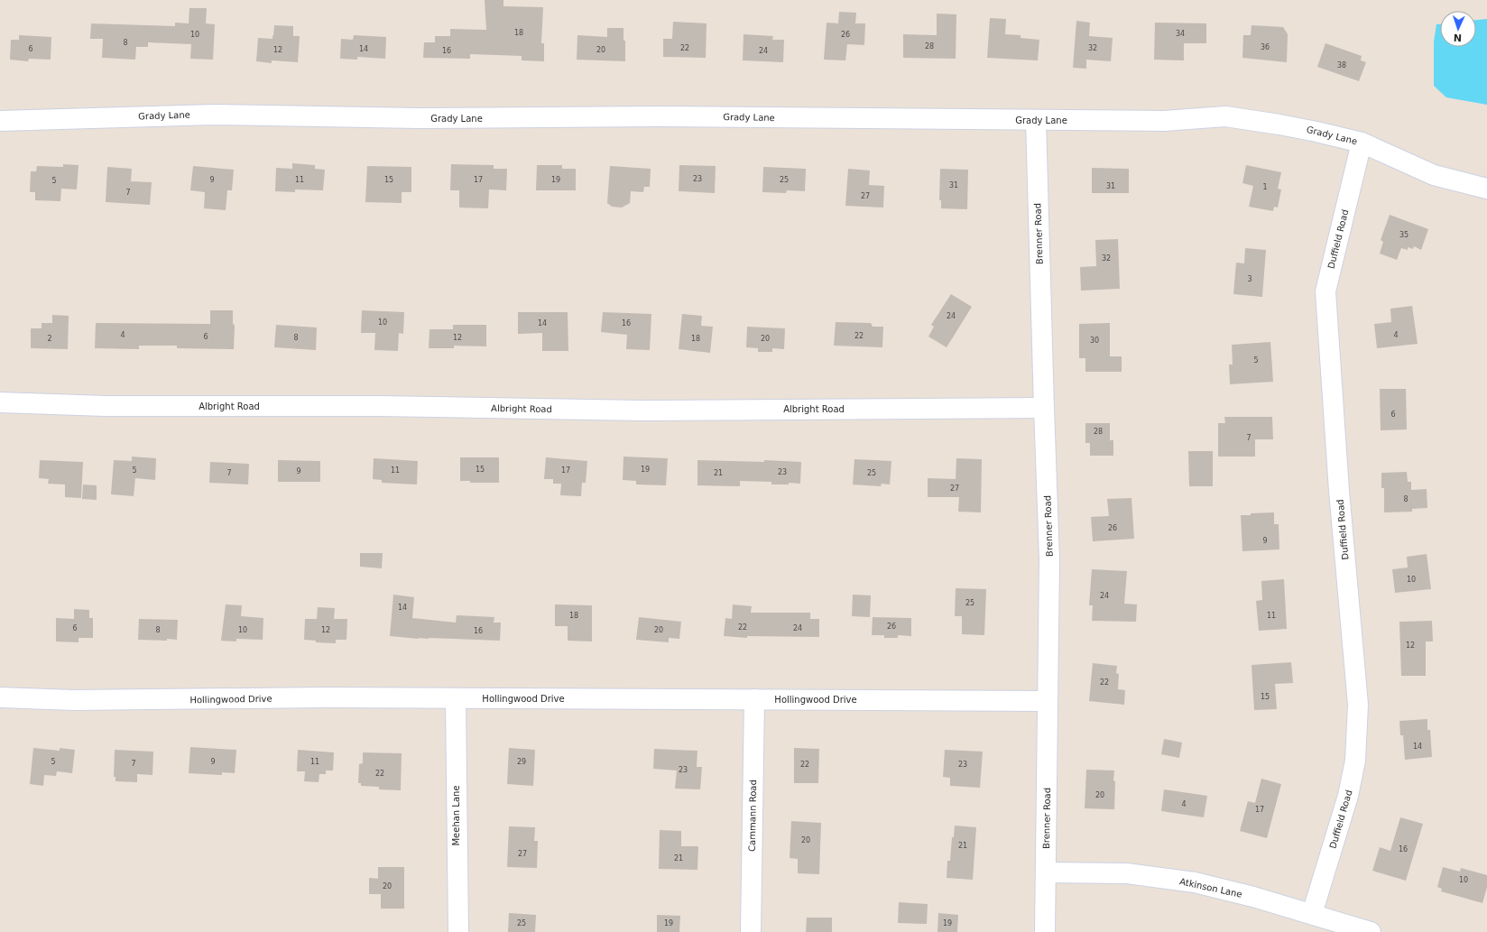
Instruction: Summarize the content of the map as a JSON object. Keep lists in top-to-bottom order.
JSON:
{
  "streets": {
    "street": [
      "Grady Lane",
      "Brenner Road",
      "Duffield Road",
      "Albright Road",
      "Hollingwood Drive",
      "Meehan Lane",
      "Cammann Road",
      "Atkinson Lane"
    ]
  },
  "crossings": [
    ["Grady Lane", "Brenner Road"],
    ["Grady Lane", "Duffield Road"],
    ["Brenner Road", "Albright Road"],
    ["Brenner Road", "Hollingwood Drive"],
    ["Brenner Road", "Atkinson Lane"],
    ["Duffield Road", "Atkinson Lane"],
    ["Hollingwood Drive", "Meehan Lane"],
    ["Hollingwood Drive", "Cammann Road"]
  ],
  "house_numbers": [
    "18",
    "34",
    "10",
    "26",
    "8",
    "28",
    "36",
    "22",
    "32",
    "6",
    "14",
    "12",
    "20",
    "16",
    "24",
    "38",
    "23",
    "9",
    "11",
    "15",
    "17",
    "19",
    "25",
    "5",
    "31",
    "31",
    "1",
    "7",
    "27",
    "35",
    "32",
    "3",
    "24",
    "10",
    "14",
    "16",
    "4",
    "4",
    "22",
    "6",
    "8",
    "12",
    "2",
    "18",
    "20",
    "30",
    "5",
    "6",
    "28",
    "7",
    "15",
    "19",
    "5",
    "11",
    "17",
    "9",
    "23",
    "7",
    "21",
    "25",
    "27",
    "8",
    "26",
    "9",
    "10",
    "24",
    "25",
    "14",
    "18",
    "11",
    "26",
    "22",
    "6",
    "24",
    "8",
    "10",
    "12",
    "20",
    "16",
    "12",
    "22",
    "15",
    "14",
    "5",
    "9",
    "11",
    "29",
    "7",
    "22",
    "23",
    "23",
    "22",
    "20",
    "4",
    "17",
    "20",
    "21",
    "16",
    "27",
    "21",
    "10",
    "20",
    "25",
    "19",
    "19"
  ],
  "north": "bottom"
}
